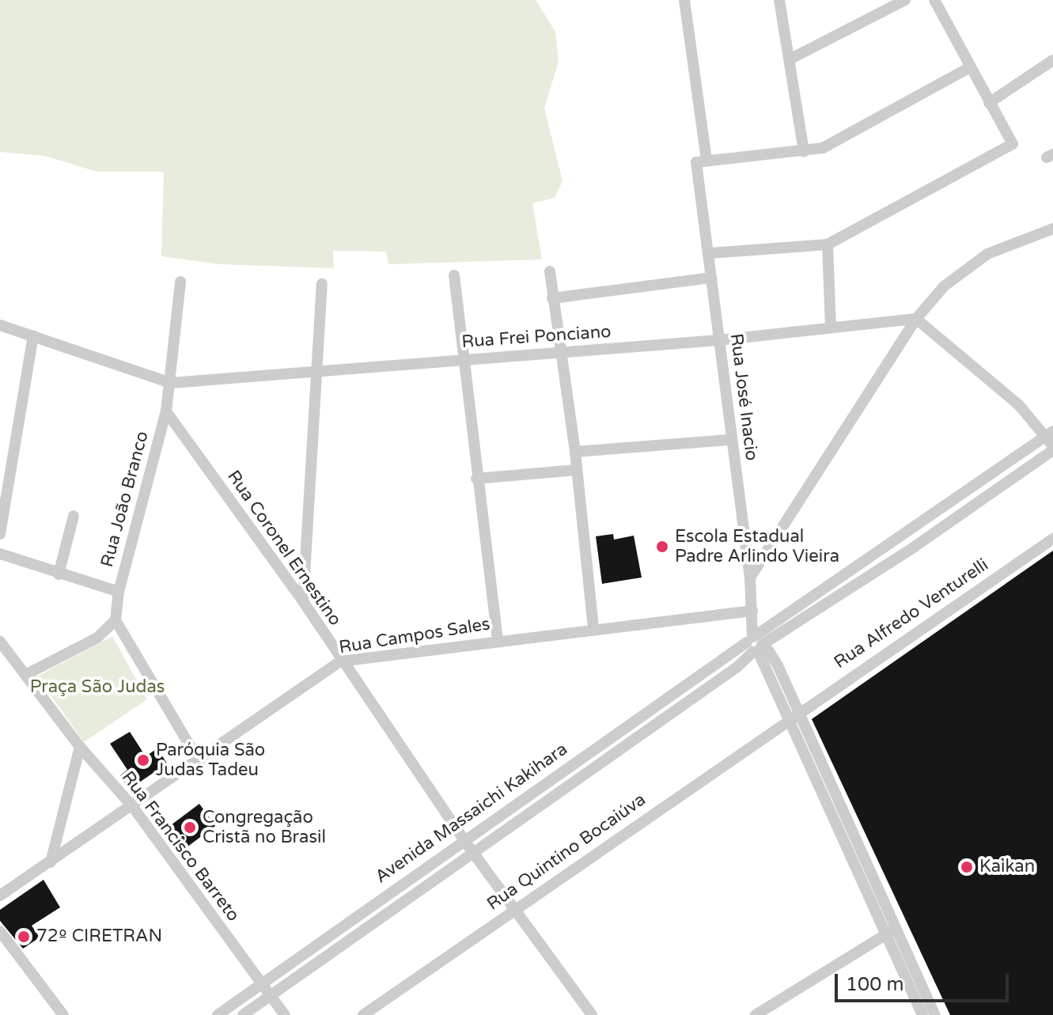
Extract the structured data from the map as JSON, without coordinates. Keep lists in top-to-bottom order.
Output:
{
  "streets": {
    "street": [
      "Rua Frei Ponciano",
      "Rua José Inacio",
      "Rua João Branco",
      "Rua Coronel Ernestino",
      "Rua Alfredo Venturelli",
      "Rua Campos Sales",
      "Avenida Massaichi Kakihara",
      "Rua Francisco Barreto",
      "Rua Quintino Bocaiúva"
    ]
  },
  "crossings": [
    ["Rua Frei Ponciano", "Rua José Inacio"],
    ["Rua Frei Ponciano", "Rua João Branco"],
    ["Rua José Inacio", "Rua Alfredo Venturelli"],
    ["Rua José Inacio", "Rua Campos Sales"],
    ["Rua José Inacio", "Avenida Massaichi Kakihara"],
    ["Rua José Inacio", "Rua Quintino Bocaiúva"],
    ["Rua João Branco", "Rua Coronel Ernestino"],
    ["Rua Coronel Ernestino", "Rua Campos Sales"],
    ["Rua Coronel Ernestino", "Avenida Massaichi Kakihara"],
    ["Rua Coronel Ernestino", "Rua Quintino Bocaiúva"],
    ["Rua Alfredo Venturelli", "Rua Quintino Bocaiúva"],
    ["Rua Campos Sales", "Rua Francisco Barreto"],
    ["Avenida Massaichi Kakihara", "Rua Francisco Barreto"]
  ],
  "parks": ["Praça São Judas"],
  "places": [
    "Escola Estadual Padre Arlindo Vieira",
    "Paróquia São Judas Tadeu",
    "Congregação Cristã no Brasil",
    "Kaikan",
    "72º CIRETRAN"
  ],
  "scale_bar": "100 m"
}
